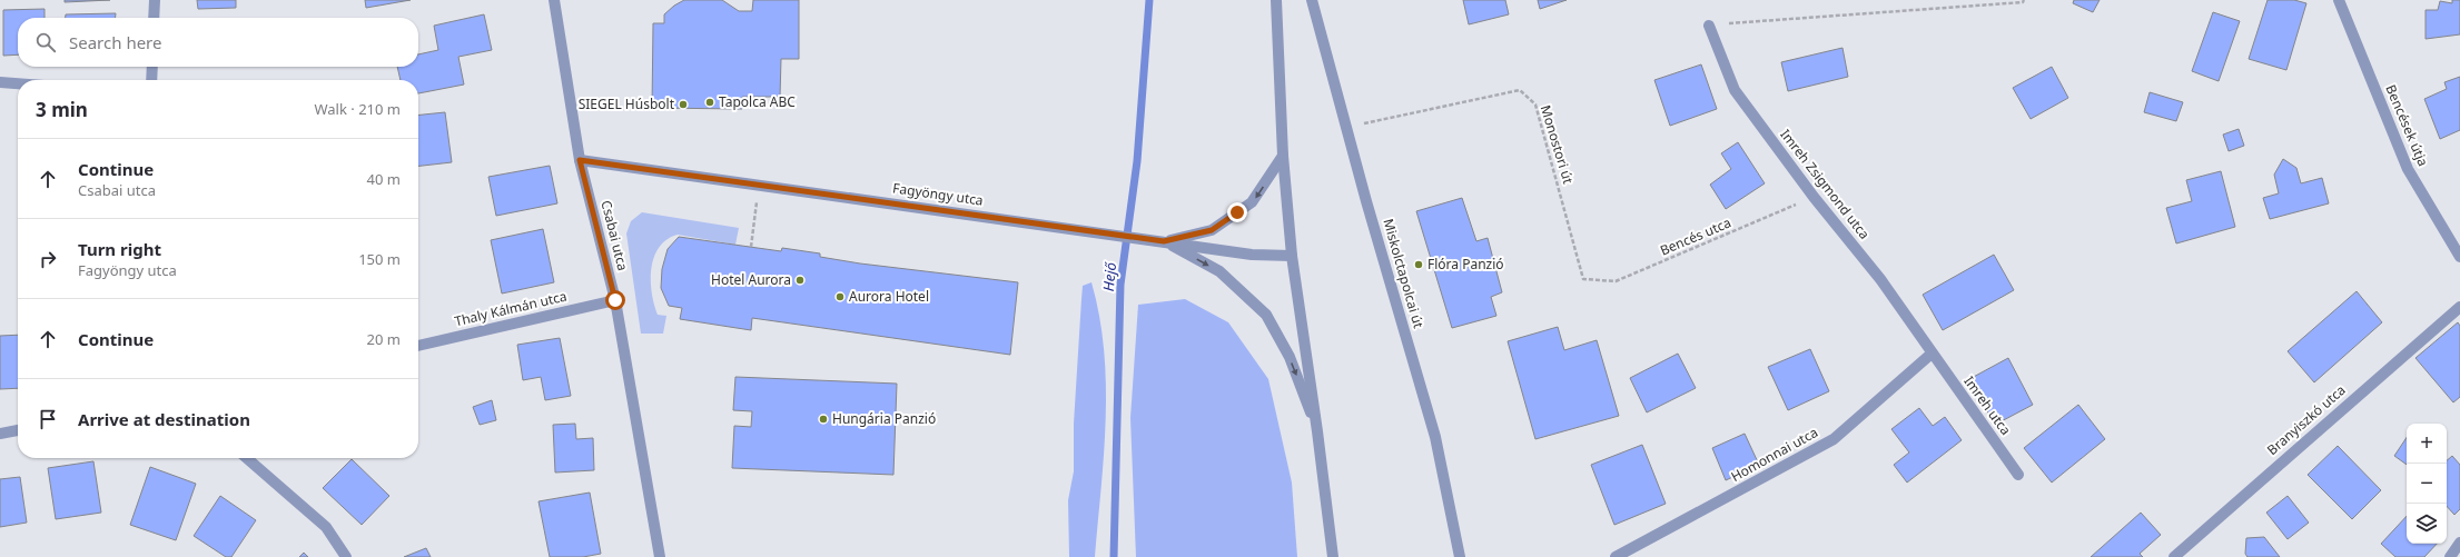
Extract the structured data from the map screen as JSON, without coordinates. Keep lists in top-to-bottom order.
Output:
{
  "streets": {
    "street": [
      "Bencések útja",
      "Imreh Zsigmond utca",
      "Fagyöngy utca",
      "Csabai utca",
      "Miskolctapolcai út",
      "Thaly Kálmán utca",
      "Imreh utca",
      "Branyiszkó utca",
      "Homonnai utca"
    ],
    "path": ["Monostori út", "Bencés utca"]
  },
  "crossings": [
    ["Monostori út", "Bencés utca"],
    ["Monostori út", "Miskolctapolcai út"],
    ["Imreh Zsigmond utca", "Bencés utca"],
    ["Imreh Zsigmond utca", "Imreh utca"],
    ["Imreh Zsigmond utca", "Homonnai utca"],
    ["Fagyöngy utca", "Csabai utca"],
    ["Csabai utca", "Thaly Kálmán utca"],
    ["Imreh utca", "Homonnai utca"]
  ],
  "water": ["Hejő"],
  "places": [
    "Tapolca ABC",
    "SIEGEL Húsbolt",
    "Flóra Panzió",
    "Hotel Aurora",
    "Aurora Hotel",
    "Hungária Panzió"
  ],
  "page": {
    "search": "Search here",
    "heading": ["3 min", "Walk · 210 m"],
    "list": [
      ["Continue", "Csabai utca", "40 m"],
      ["Turn right", "Fagyöngy utca", "150 m"],
      ["Continue", "20 m"],
      "Arrive at destination"
    ],
    "map_buttons": ["+", "−"]
  }
}
